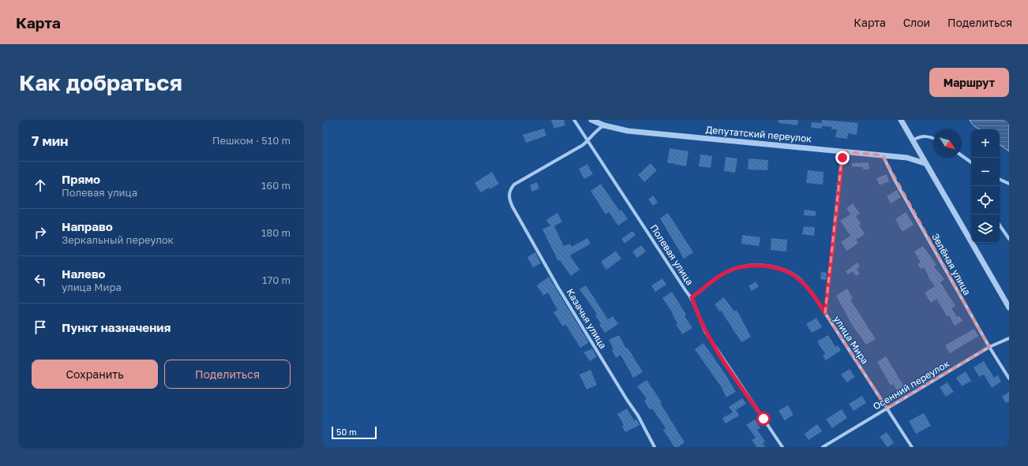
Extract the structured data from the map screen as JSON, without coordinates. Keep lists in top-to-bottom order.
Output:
{
  "streets": {
    "street": [
      "Депутатский переулок",
      "Полевая улица",
      "Зелёная улица",
      "Казачья улица",
      "улица Мира",
      "Осенний переулок"
    ]
  },
  "crossings": [
    ["Депутатский переулок", "Зелёная улица"],
    ["Депутатский переулок", "улица Мира"],
    ["Полевая улица", "Казачья улица"],
    ["Зелёная улица", "Осенний переулок"],
    ["улица Мира", "Осенний переулок"]
  ],
  "scale_bar": "50 m",
  "north": "bottom right",
  "page": {
    "header": "Карта",
    "nav": ["Карта", "Слои", "Поделиться"],
    "buttons": [
      "Маршрут",
      ["Сохранить", "Поделиться"]
    ],
    "title": "Как добраться",
    "heading": ["7 мин", "Пешком · 510 m"],
    "map_buttons": ["+", "−"],
    "list": [
      ["Прямо", "Полевая улица", "160 m"],
      ["Направо", "Зеркальный переулок", "180 m"],
      ["Налево", "улица Мира", "170 m"],
      "Пункт назначения"
    ],
    "scale": "50 m"
  }
}
